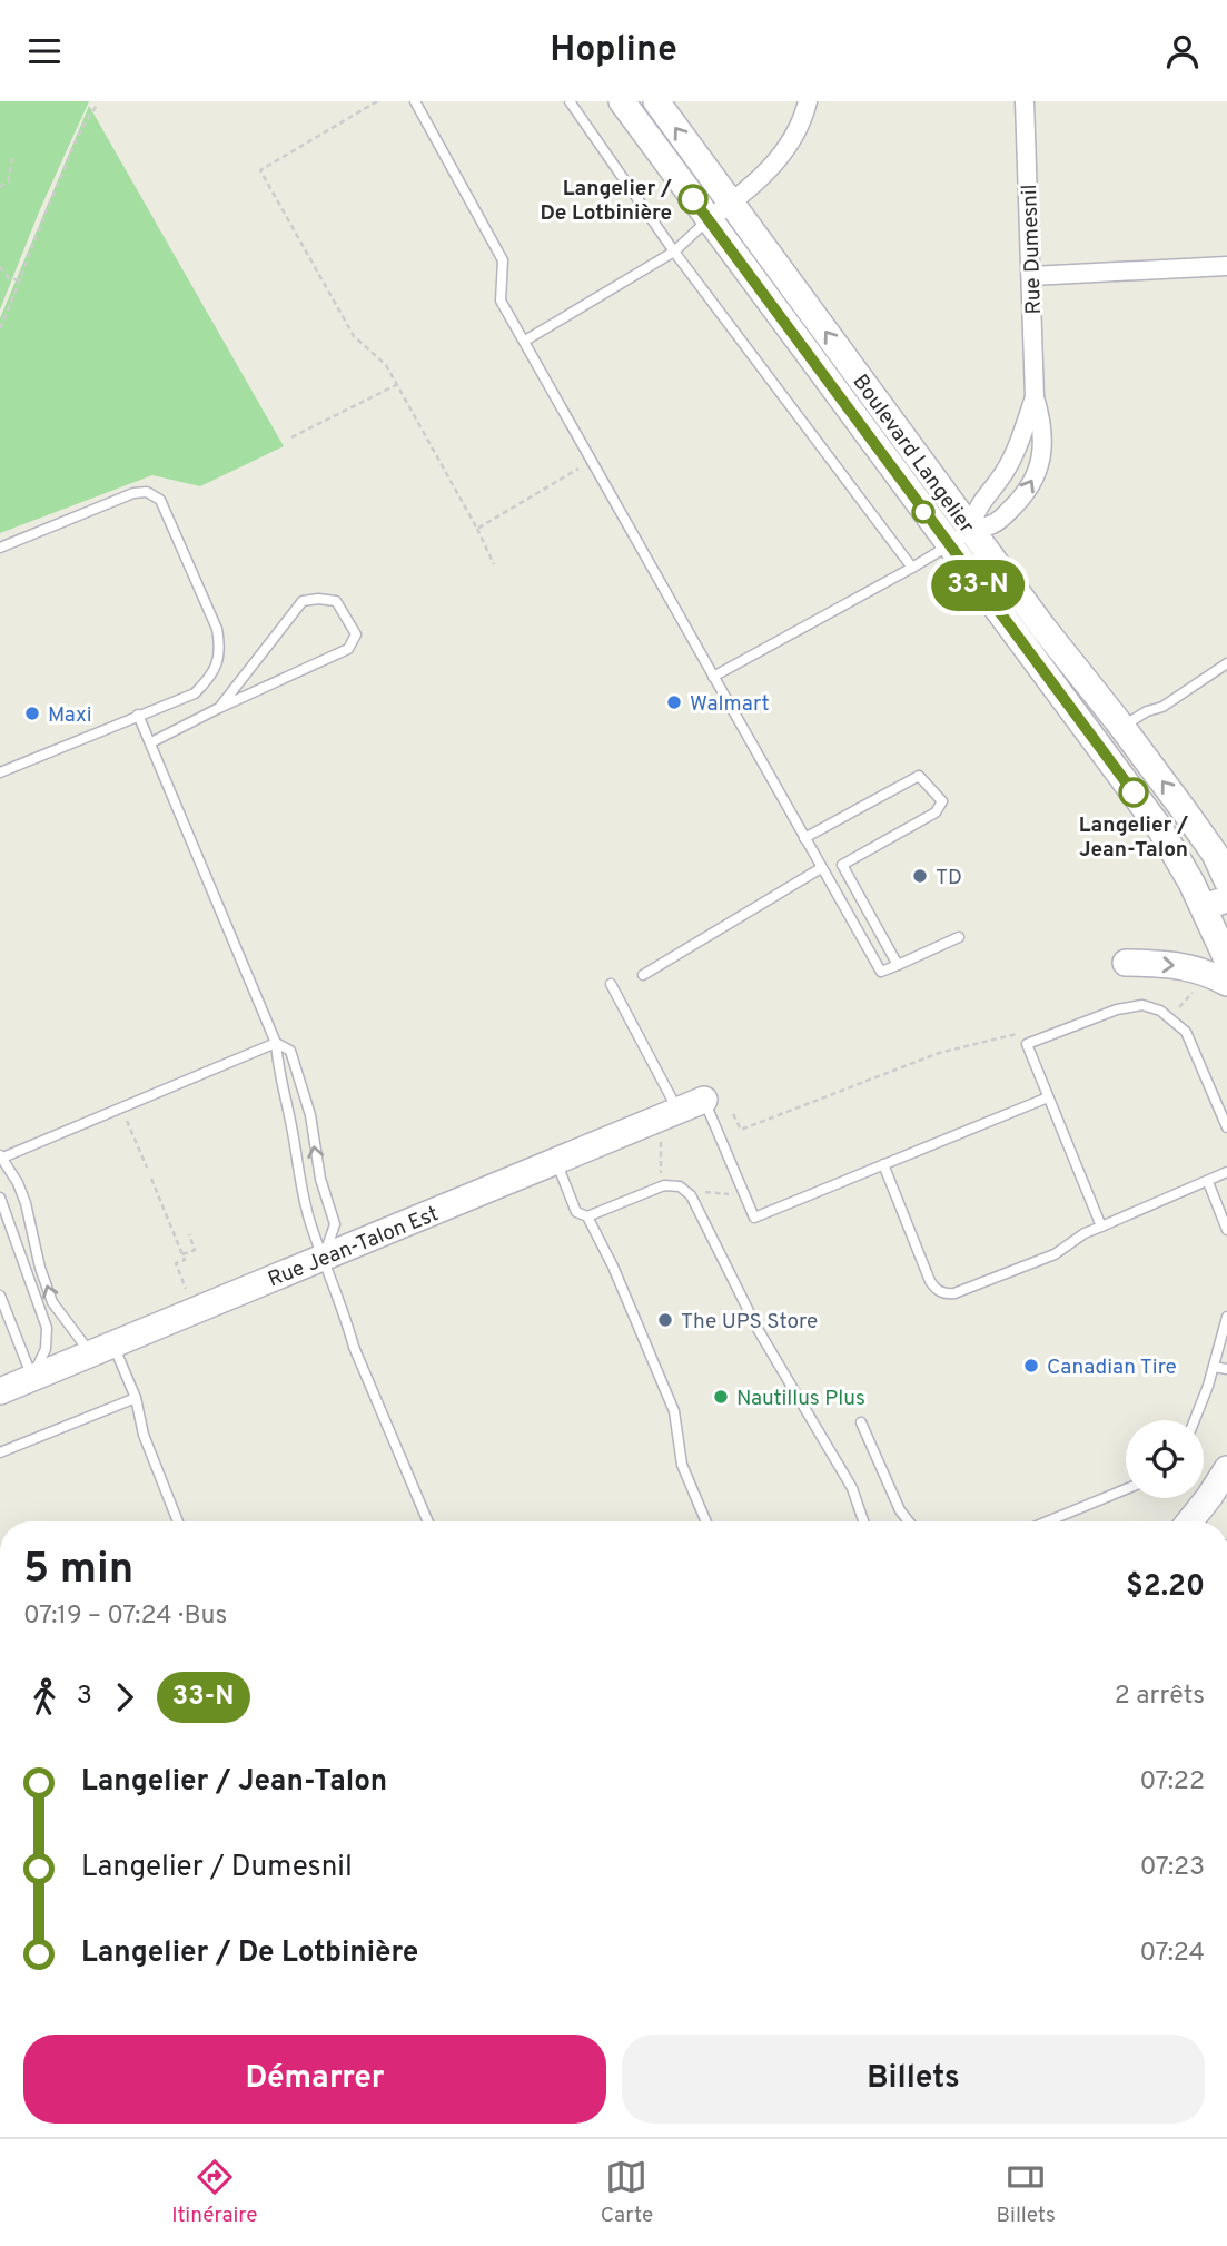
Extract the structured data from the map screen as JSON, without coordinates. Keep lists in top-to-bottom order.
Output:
{
  "streets": {
    "main road": ["Boulevard Langelier", "Rue Jean-Talon Est"],
    "street": ["Rue Dumesnil"]
  },
  "crossings": [
    ["Rue Dumesnil", "Boulevard Langelier"]
  ],
  "places": [
    "Langelier / De Lotbinière",
    "Walmart",
    "Maxi",
    "Langelier / Jean-Talon",
    "TD",
    "The UPS Store",
    "Canadian Tire",
    "Nautillus Plus"
  ],
  "lines": ["bus line 33-N"],
  "page": {
    "header": "Hopline",
    "on_map": "33-N",
    "heading": ["5 min", "07:19 – 07:24 · Bus", "$2.20"],
    "legs": ["3", "33-N", "2 arrêts"],
    "list": [
      {
        "name": "Langelier / Jean-Talon",
        "value": "07:22"
      },
      {
        "name": "Langelier / Dumesnil",
        "value": "07:23"
      },
      {
        "name": "Langelier / De Lotbinière",
        "value": "07:24"
      }
    ],
    "buttons": ["Démarrer", "Billets"],
    "tabs": ["Itinéraire", "Carte", "Billets"]
  }
}
